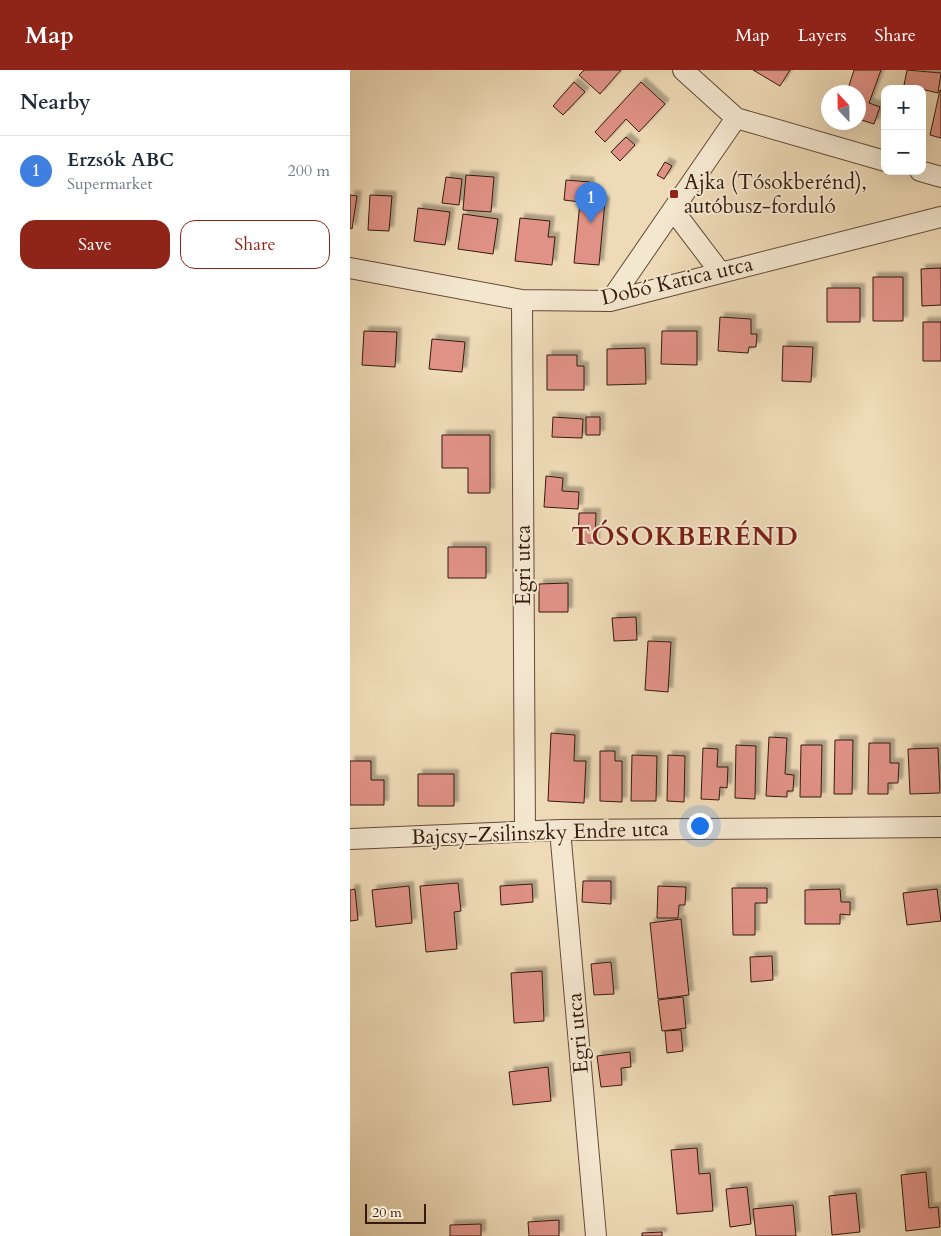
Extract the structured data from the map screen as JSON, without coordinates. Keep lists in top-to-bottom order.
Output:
{
  "streets": {
    "street": ["Dobó Katica utca", "Egri utca", "Bajcsy-Zsilinszky Endre utca"]
  },
  "crossings": [
    ["Dobó Katica utca", "Egri utca"],
    ["Egri utca", "Bajcsy-Zsilinszky Endre utca"]
  ],
  "districts": ["TÓSOKBERÉND"],
  "places": {
    "transit": ["Ajka (Tósokberénd), autóbusz-forduló"]
  },
  "scale_bar": "20 m",
  "north": "top",
  "page": {
    "header": "Map",
    "nav": ["Map", "Layers", "Share"],
    "heading": "Nearby",
    "map_buttons": ["+", "−"],
    "list": [
      {
        "mark": "1",
        "name": "Erzsók ABC",
        "note": "Supermarket",
        "value": "200 m"
      }
    ],
    "pins": "1",
    "buttons": ["Save", "Share"],
    "scale": "20 m"
  }
}
